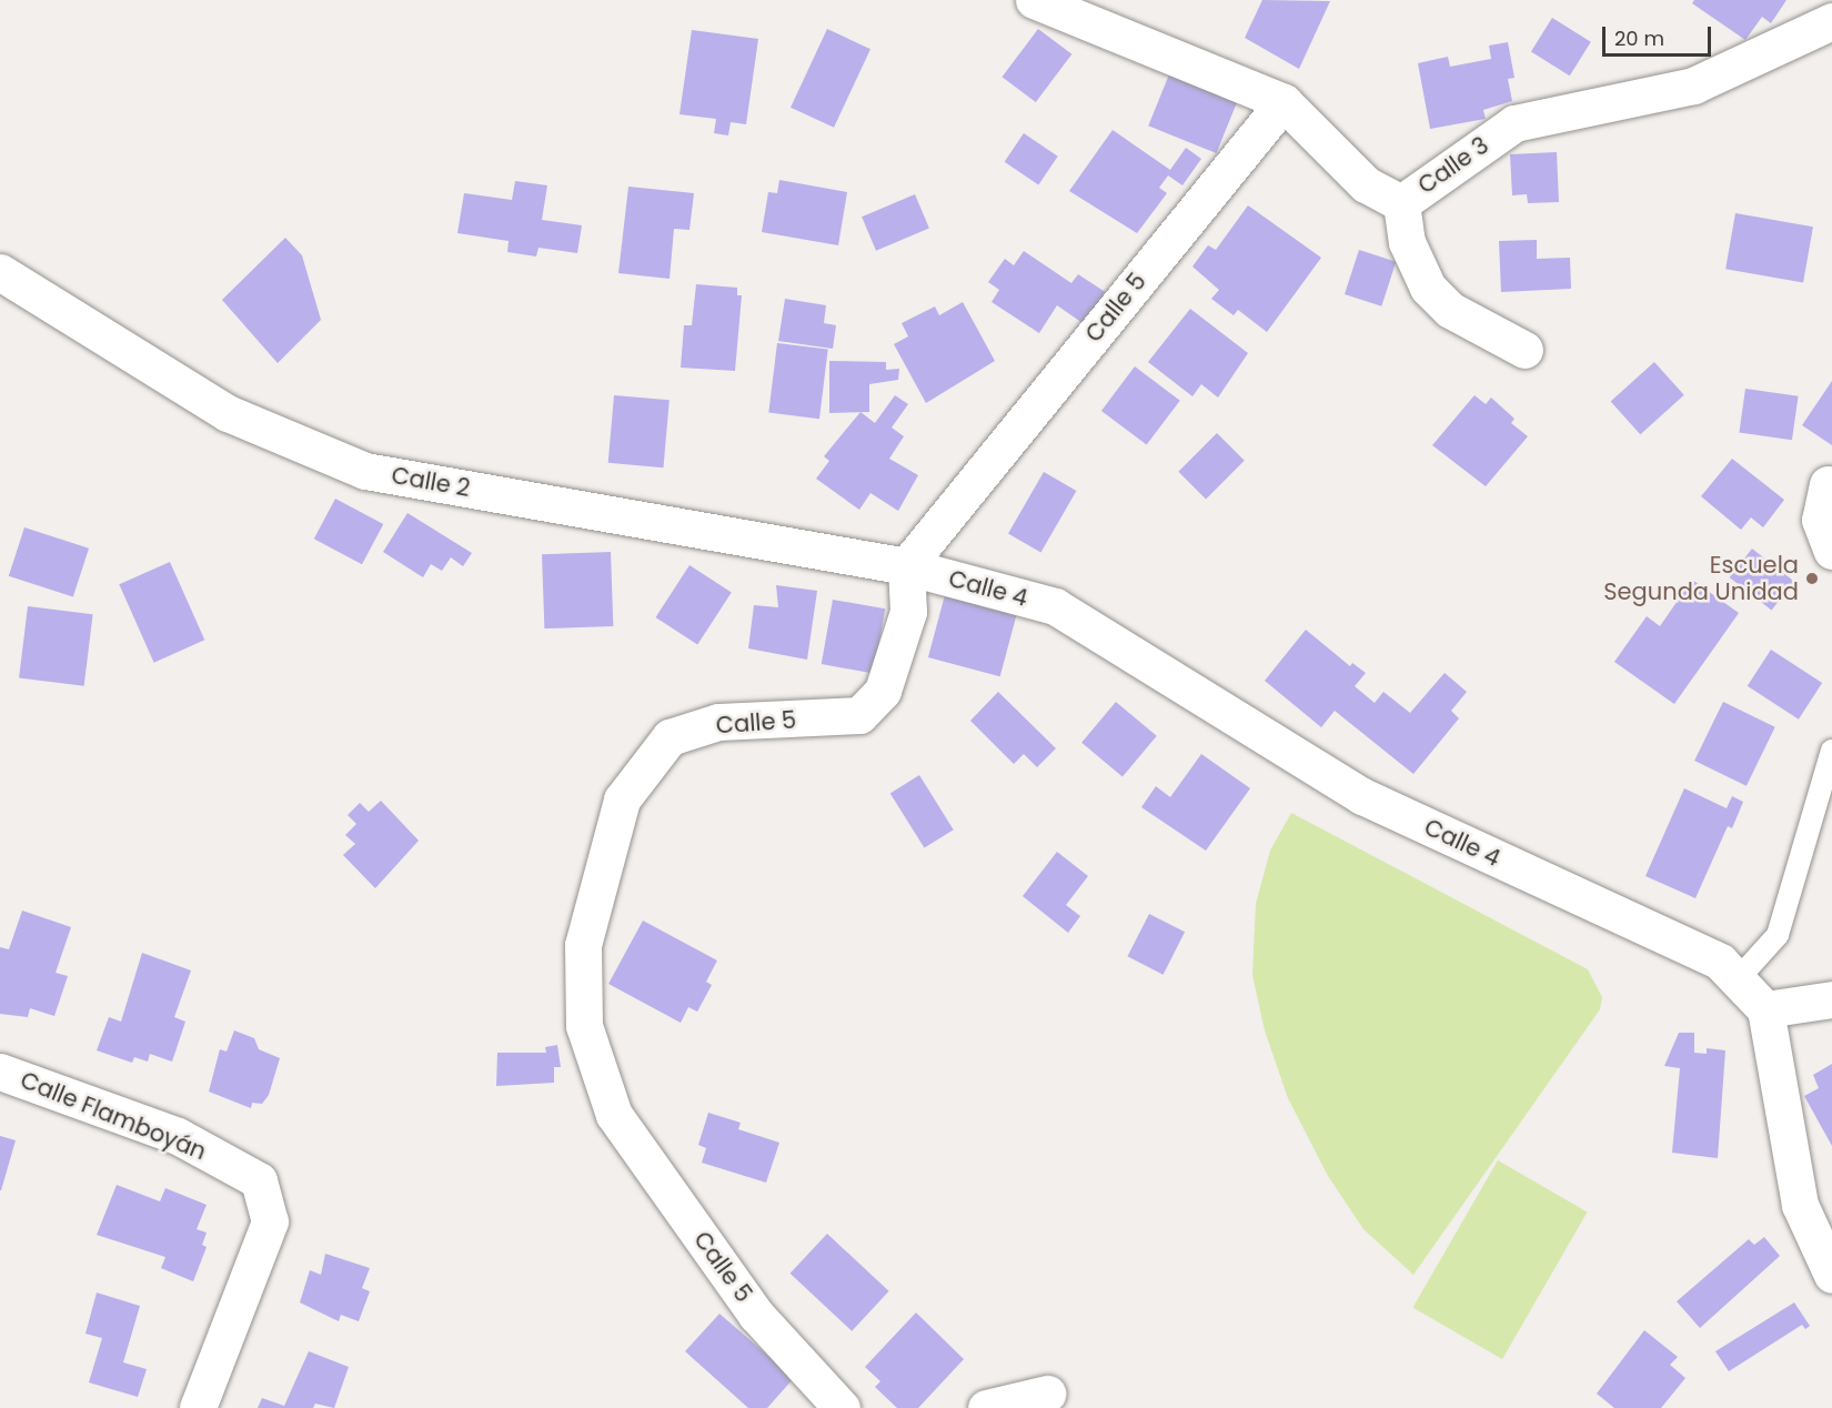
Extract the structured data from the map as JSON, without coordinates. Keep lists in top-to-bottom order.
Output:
{
  "streets": {
    "street": [
      "Calle 3",
      "Calle 5",
      "Calle 2",
      "Calle 4",
      "Calle Flamboyán"
    ]
  },
  "crossings": [
    ["Calle 3", "Calle 5"],
    ["Calle 5", "Calle 2"],
    ["Calle 5", "Calle 4"],
    ["Calle 2", "Calle 4"]
  ],
  "places": ["Escuela Segunda Unidad"],
  "scale_bar": "20 m"
}
